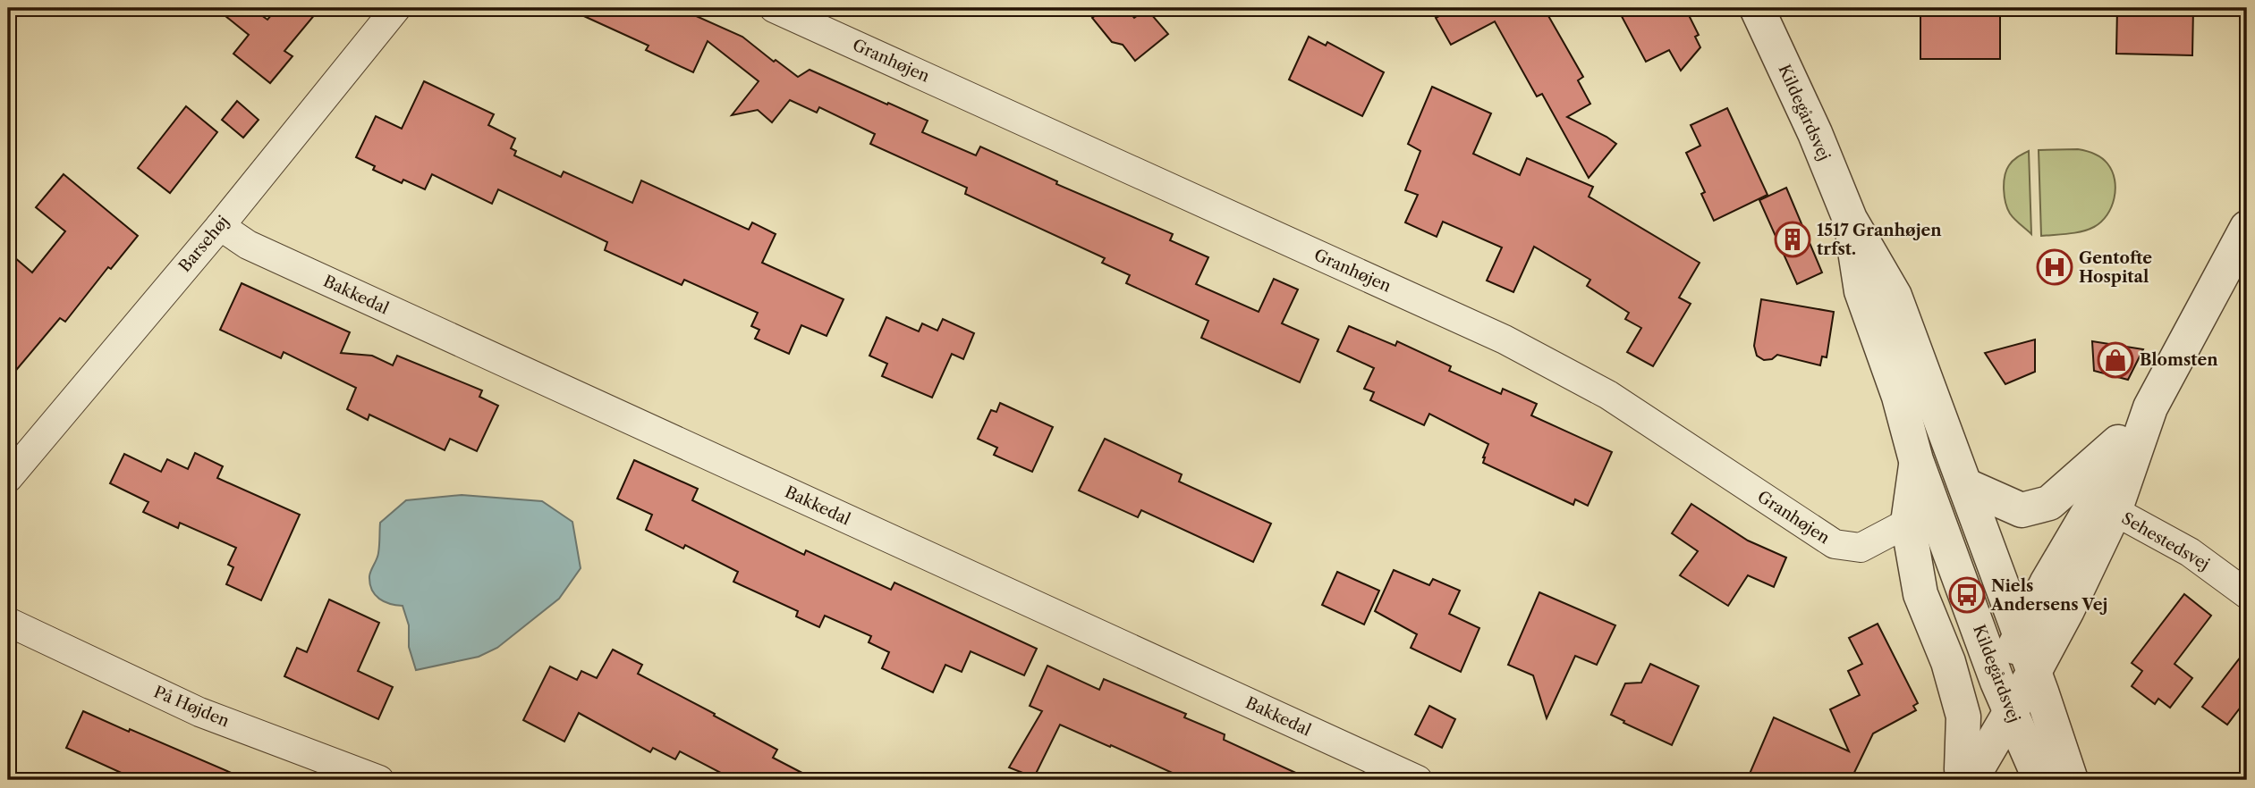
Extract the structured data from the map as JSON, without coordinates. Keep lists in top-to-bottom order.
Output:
{
  "streets": {
    "street": [
      "Granhøjen",
      "Kildegårdsvej",
      "Barsehøj",
      "Bakkedal",
      "Sehestedsvej",
      "På Højden"
    ]
  },
  "crossings": [
    ["Granhøjen", "Kildegårdsvej"],
    ["Barsehøj", "Bakkedal"]
  ],
  "places": {
    "building": ["1517 Granhøjen trfst."],
    "hospital": ["Gentofte Hospital"],
    "shop": ["Blomsten"],
    "bus stop": ["Niels Andersens Vej"]
  }
}
